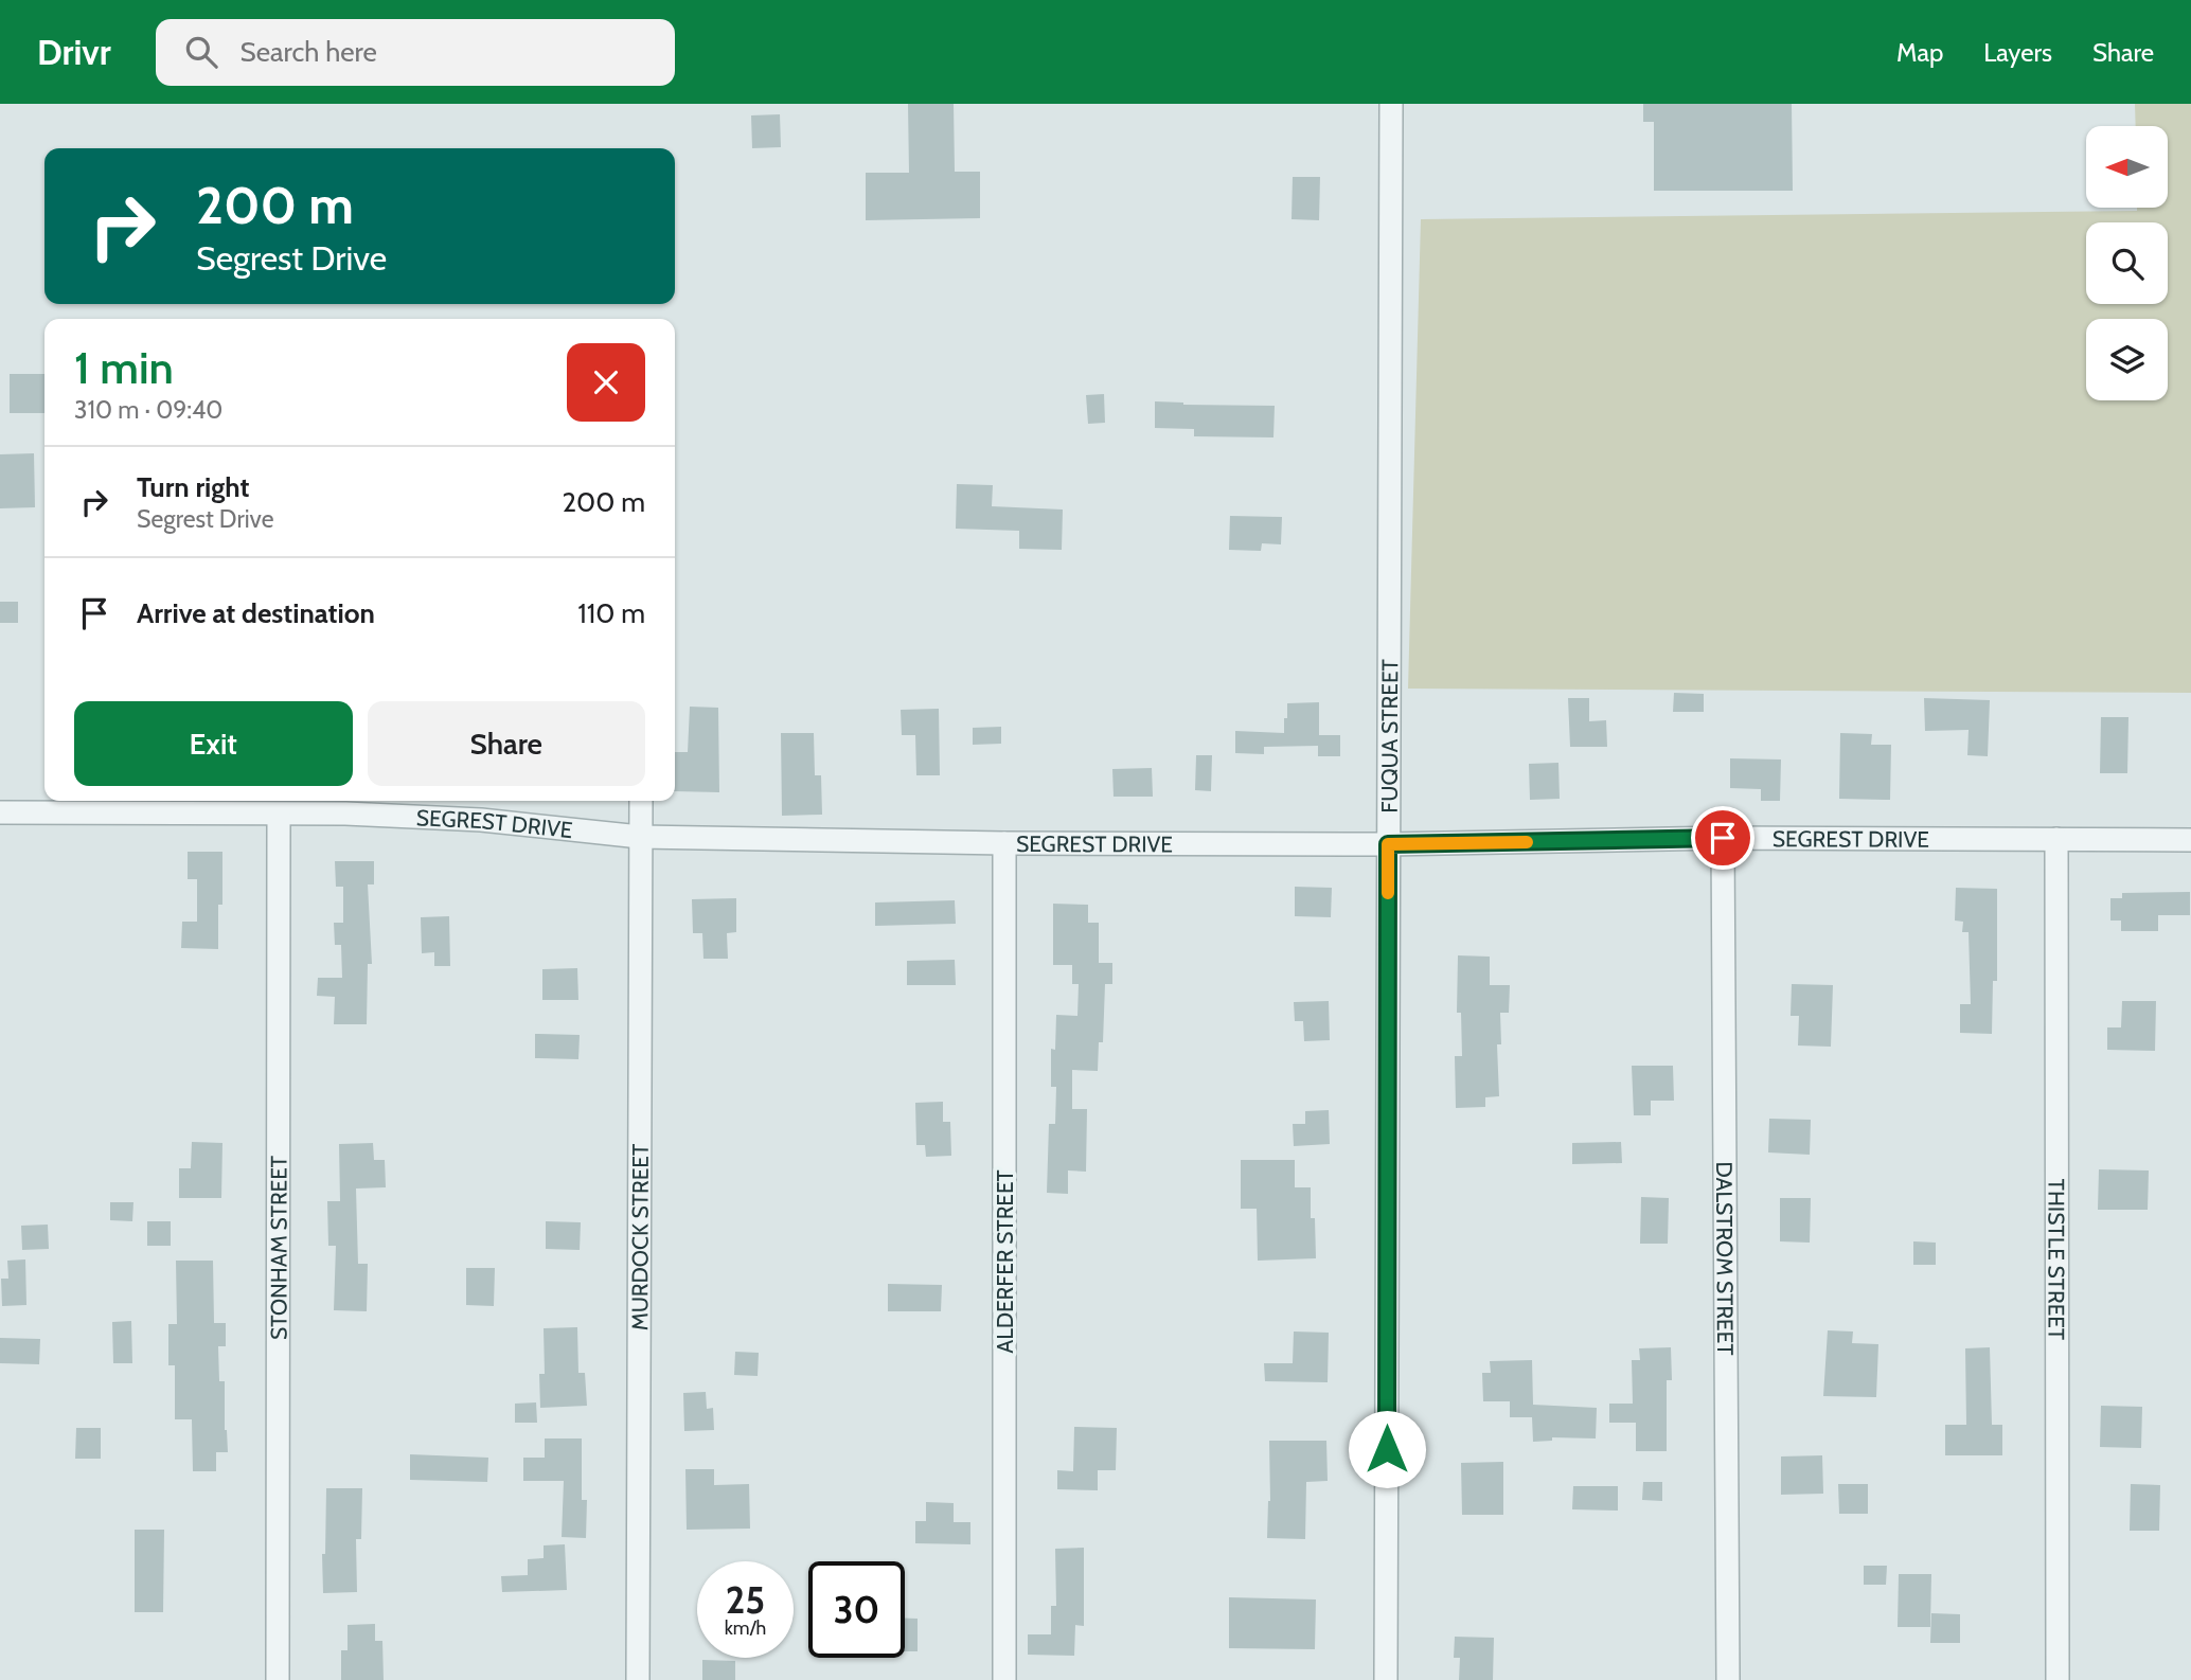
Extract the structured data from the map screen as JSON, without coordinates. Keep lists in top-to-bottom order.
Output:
{
  "streets": {
    "street": [
      "FUQUA STREET",
      "SEGREST DRIVE",
      "MURDOCK STREET",
      "STONHAM STREET",
      "DALSTROM STREET",
      "THISTLE STREET",
      "ALDERFER STREET"
    ]
  },
  "crossings": [
    ["FUQUA STREET", "SEGREST DRIVE"],
    ["SEGREST DRIVE", "MURDOCK STREET"],
    ["SEGREST DRIVE", "STONHAM STREET"],
    ["SEGREST DRIVE", "DALSTROM STREET"],
    ["SEGREST DRIVE", "THISTLE STREET"],
    ["SEGREST DRIVE", "ALDERFER STREET"]
  ],
  "north": "left",
  "page": {
    "header": "Drivr",
    "search": "Search here",
    "nav": ["Map", "Layers", "Share"],
    "turn": ["200 m", "Segrest Drive"],
    "heading": ["1 min", "310 m · 09:40"],
    "list": [
      {
        "name": "Turn right",
        "note": "Segrest Drive",
        "value": "200 m"
      },
      {
        "name": "Arrive at destination",
        "value": "110 m"
      }
    ],
    "buttons": ["Exit", "Share"],
    "speed": "25 km/h",
    "limit": "30"
  }
}
